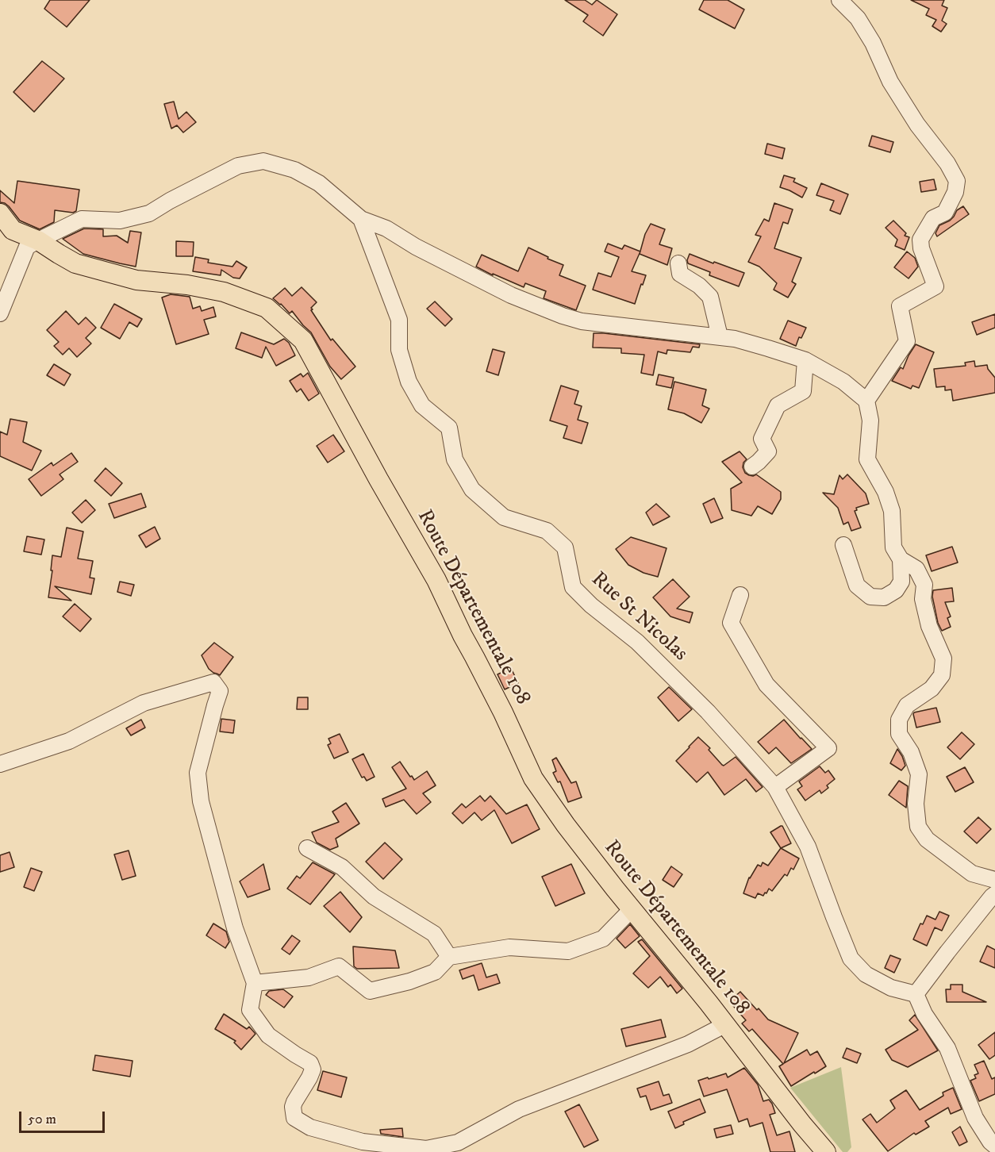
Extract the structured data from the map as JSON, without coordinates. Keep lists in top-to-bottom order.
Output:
{
  "streets": {
    "main road": ["Route Départementale 108"],
    "street": ["Rue St Nicolas"]
  },
  "crossings": [
    ["Route Départementale 108", "Rue St Nicolas"]
  ],
  "scale_bar": "50 m"
}
